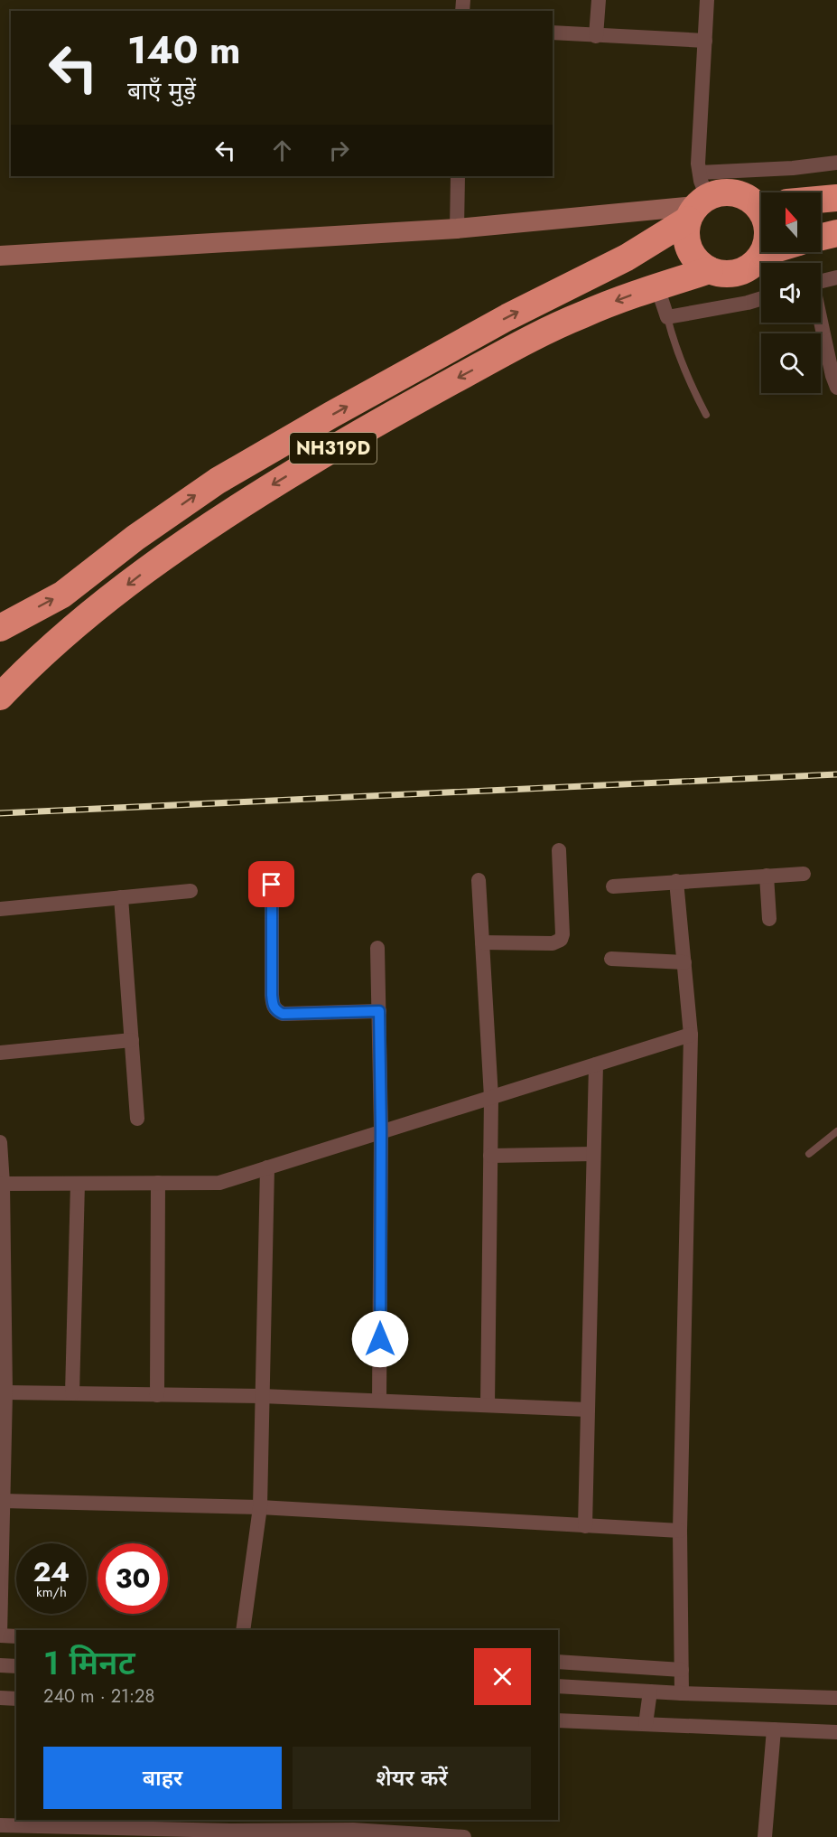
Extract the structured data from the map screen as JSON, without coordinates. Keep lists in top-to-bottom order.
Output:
{
  "streets": {
    "highway": ["NH319D"]
  },
  "north": "top",
  "page": {
    "turn": ["140 m", "बाएँ मुड़ें"],
    "speed": "24 km/h",
    "limit": "30",
    "heading": ["1 मिनट", "240 m · 21:28"],
    "buttons": ["बाहर", "शेयर करें"]
  }
}
